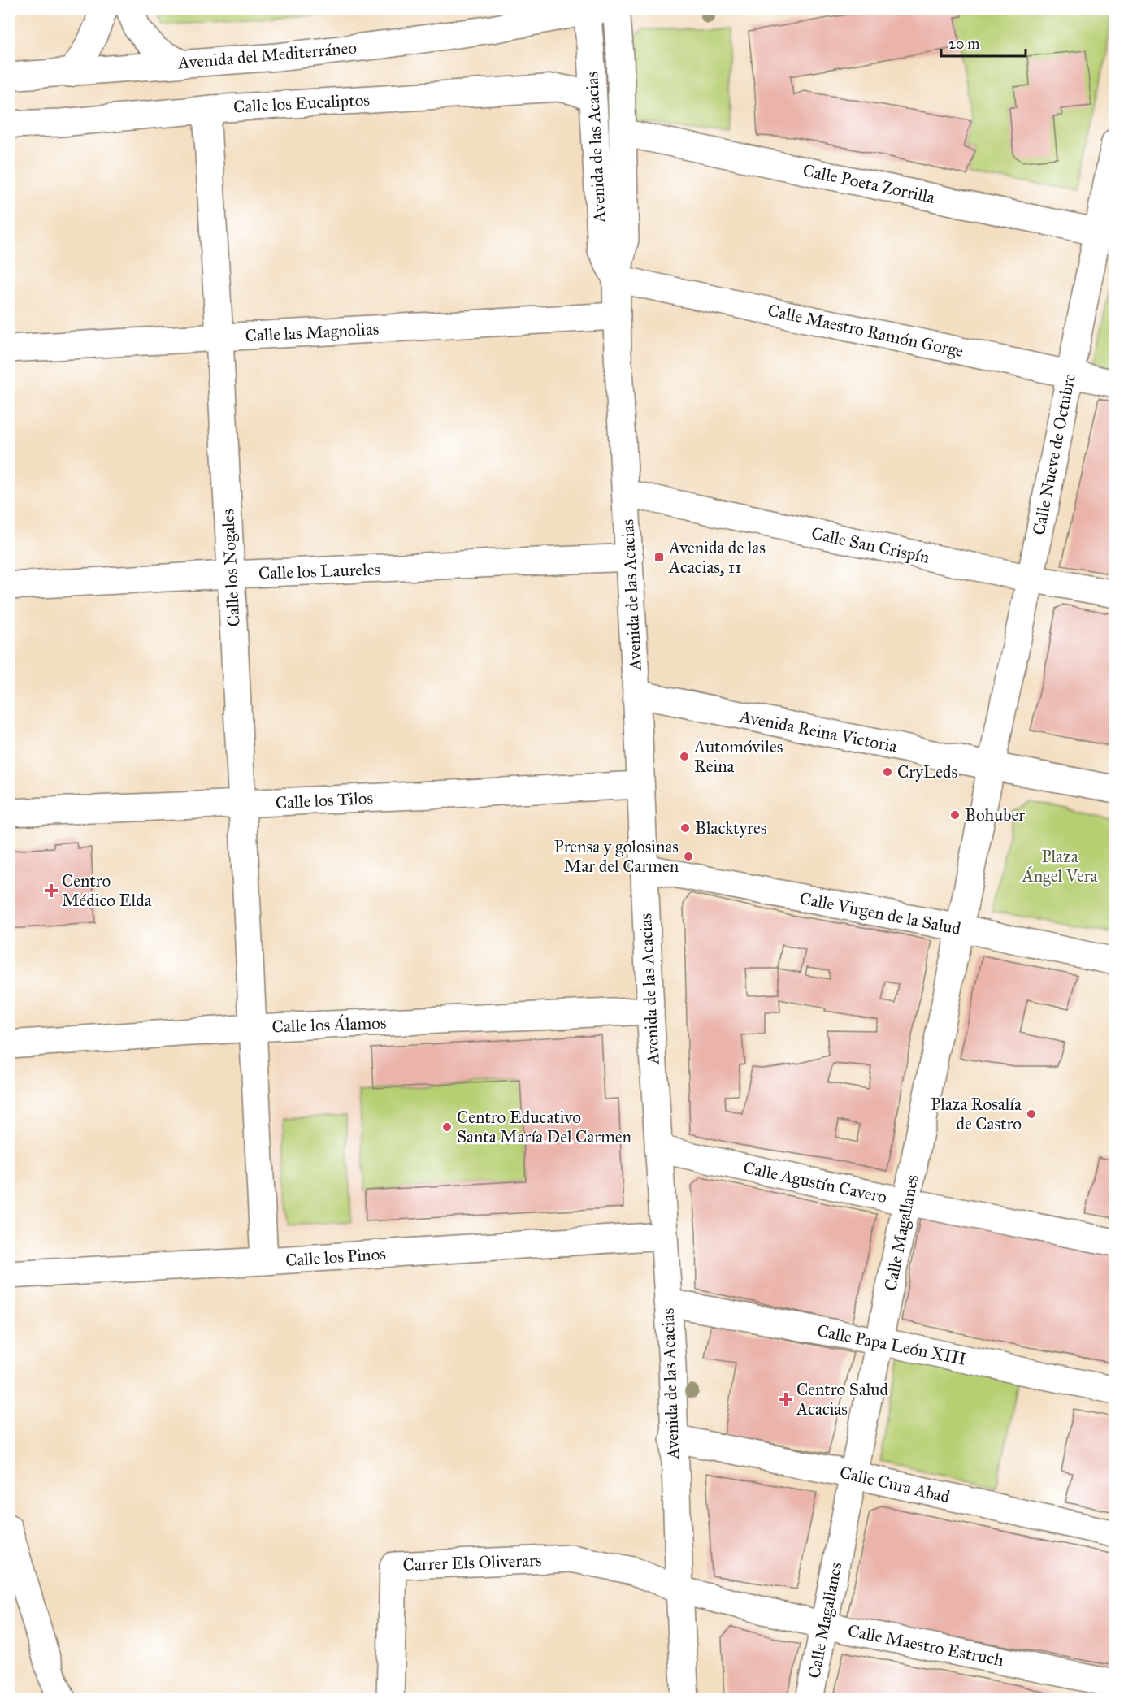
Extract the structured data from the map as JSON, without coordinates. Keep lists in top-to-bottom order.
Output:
{
  "streets": {
    "street": [
      "Avenida del Mediterráneo",
      "Calle los Eucaliptos",
      "Avenida de las Acacias",
      "Calle Poeta Zorrilla",
      "Calle Maestro Ramón Gorge",
      "Calle las Magnolias",
      "Calle Nueve de Octubre",
      "Calle San Crispín",
      "Calle los Nogales",
      "Calle los Laureles",
      "Avenida Reina Victoria",
      "Calle los Tilos",
      "Calle Virgen de la Salud",
      "Calle los Álamos",
      "Calle Agustín Cavero",
      "Calle Magallanes",
      "Calle los Pinos",
      "Calle Papa León XIII",
      "Calle Cura Abad",
      "Carrer Els Oliverars",
      "Calle Maestro Estruch"
    ]
  },
  "crossings": [
    ["Avenida del Mediterráneo", "Avenida de las Acacias"],
    ["Calle los Eucaliptos", "Avenida de las Acacias"],
    ["Calle los Eucaliptos", "Calle los Nogales"],
    ["Avenida de las Acacias", "Calle Poeta Zorrilla"],
    ["Avenida de las Acacias", "Calle Maestro Ramón Gorge"],
    ["Avenida de las Acacias", "Calle las Magnolias"],
    ["Avenida de las Acacias", "Calle San Crispín"],
    ["Avenida de las Acacias", "Calle los Laureles"],
    ["Avenida de las Acacias", "Avenida Reina Victoria"],
    ["Avenida de las Acacias", "Calle los Tilos"],
    ["Avenida de las Acacias", "Calle Virgen de la Salud"],
    ["Avenida de las Acacias", "Calle los Álamos"],
    ["Avenida de las Acacias", "Calle Agustín Cavero"],
    ["Avenida de las Acacias", "Calle los Pinos"],
    ["Avenida de las Acacias", "Calle Papa León XIII"],
    ["Avenida de las Acacias", "Calle Cura Abad"],
    ["Avenida de las Acacias", "Carrer Els Oliverars"],
    ["Avenida de las Acacias", "Calle Maestro Estruch"],
    ["Calle Poeta Zorrilla", "Calle Nueve de Octubre"],
    ["Calle Maestro Ramón Gorge", "Calle Nueve de Octubre"],
    ["Calle las Magnolias", "Calle los Nogales"],
    ["Calle Nueve de Octubre", "Calle San Crispín"],
    ["Calle Nueve de Octubre", "Avenida Reina Victoria"],
    ["Calle Nueve de Octubre", "Calle Magallanes"],
    ["Calle los Nogales", "Calle los Laureles"],
    ["Calle los Nogales", "Calle los Tilos"],
    ["Calle los Nogales", "Calle los Álamos"],
    ["Calle los Nogales", "Calle los Pinos"],
    ["Avenida Reina Victoria", "Calle Magallanes"],
    ["Calle Virgen de la Salud", "Calle Magallanes"],
    ["Calle Agustín Cavero", "Calle Magallanes"],
    ["Calle Magallanes", "Calle Papa León XIII"],
    ["Calle Magallanes", "Calle Cura Abad"],
    ["Calle Magallanes", "Calle Maestro Estruch"],
    ["Carrer Els Oliverars", "Calle Maestro Estruch"]
  ],
  "parks": ["Plaza Ángel Vera"],
  "places": {
    "transit": ["Avenida de las Acacias, 11"],
    "other": [
      "Automóviles Reina",
      "CryLeds",
      "Bohuber",
      "Blacktyres",
      "Prensa y golosinas Mar del Carmen",
      "Plaza Rosalía de Castro",
      "Centro Educativo Santa María Del Carmen"
    ],
    "health": ["Centro Médico Elda", "Centro Salud Acacias"]
  },
  "scale_bar": "20 m"
}
